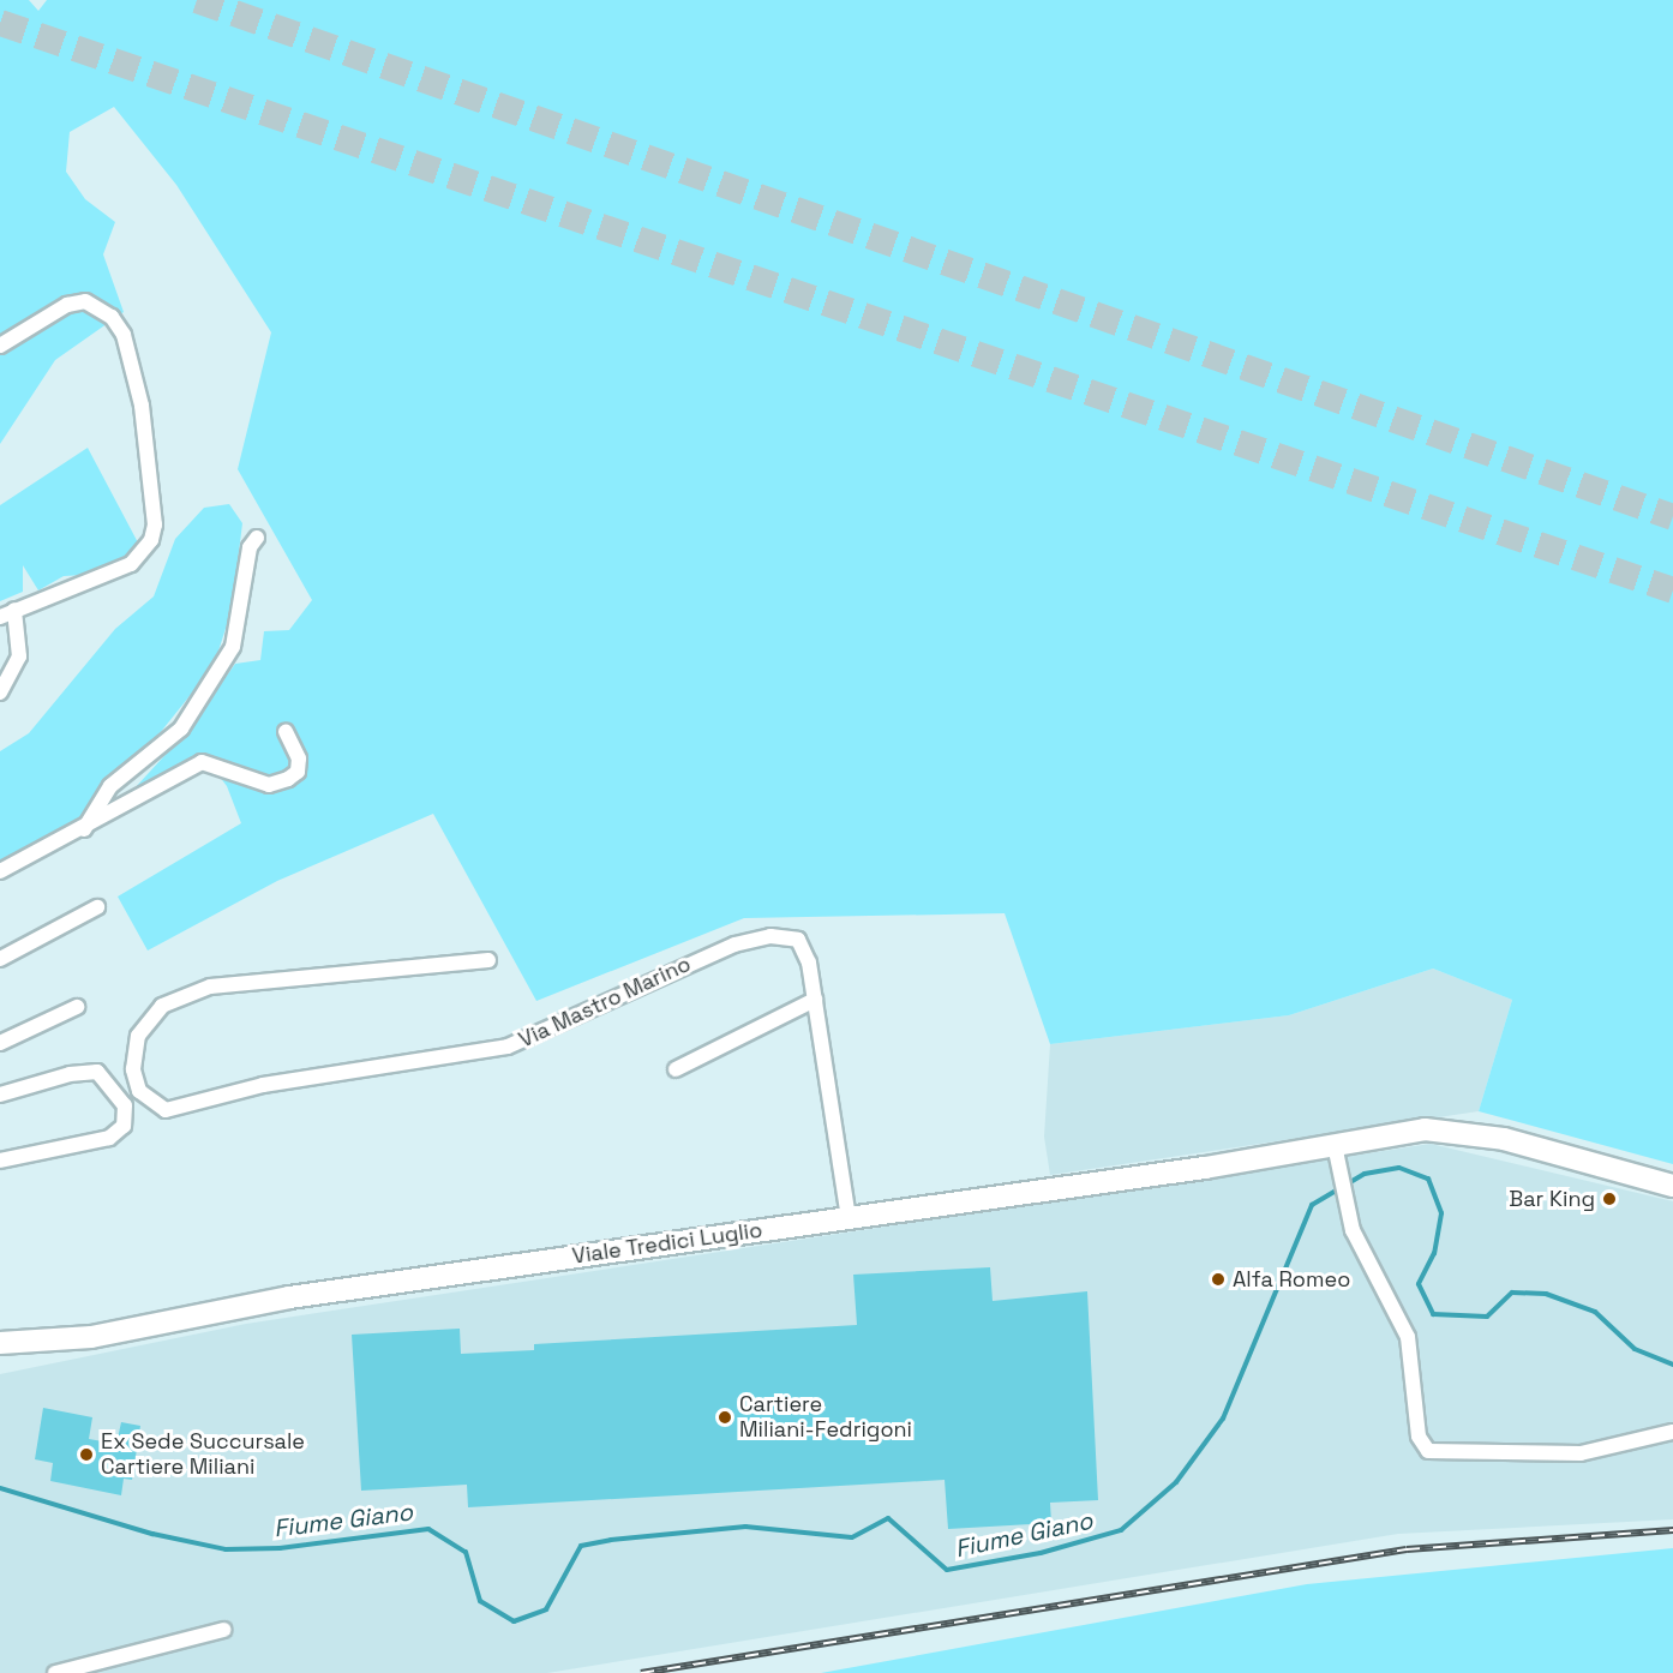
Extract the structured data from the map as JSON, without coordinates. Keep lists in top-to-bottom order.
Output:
{
  "streets": {
    "main road": ["Viale Tredici Luglio"],
    "street": ["Via Mastro Marino"]
  },
  "crossings": [
    ["Via Mastro Marino", "Viale Tredici Luglio"]
  ],
  "water": ["Fiume Giano"],
  "places": [
    "Bar King",
    "Alfa Romeo",
    "Cartiere Miliani-Fedrigoni",
    "Ex Sede Succursale Cartiere Miliani"
  ]
}
